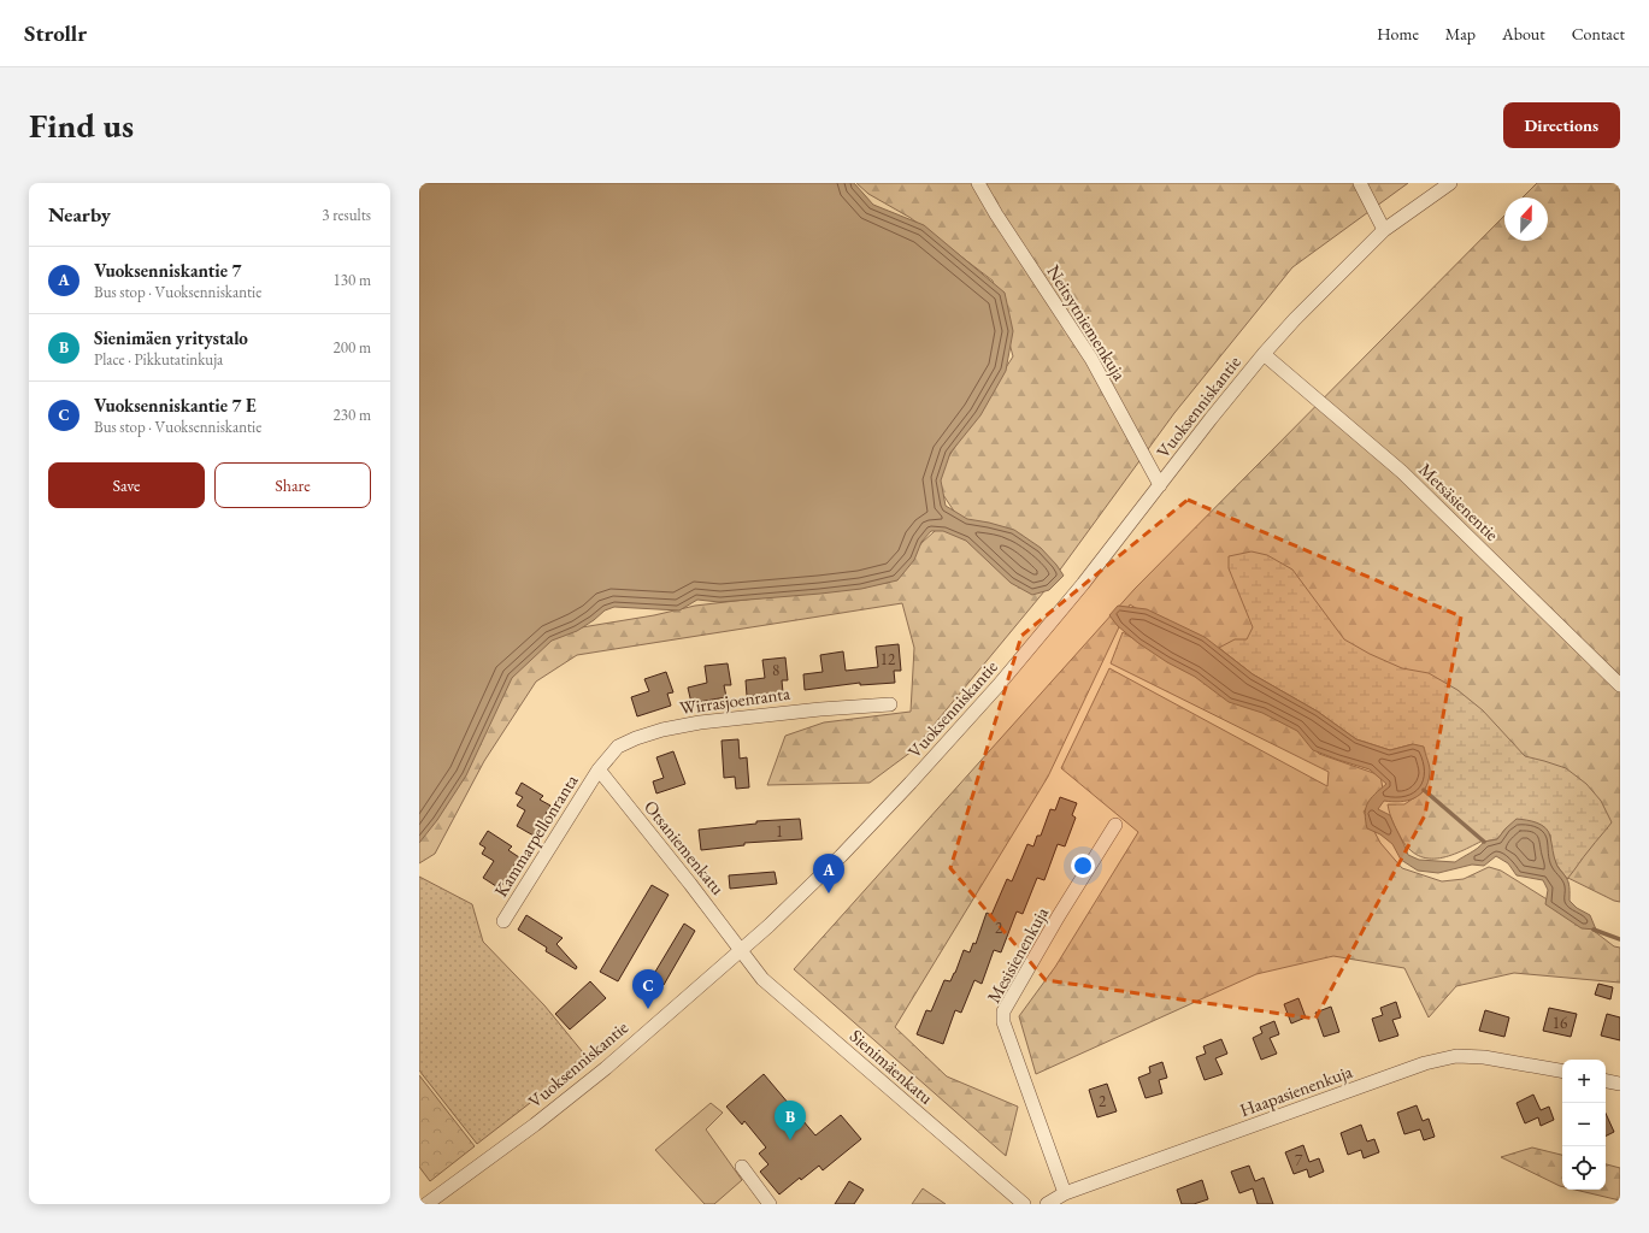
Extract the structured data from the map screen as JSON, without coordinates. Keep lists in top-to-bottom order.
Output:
{
  "streets": {
    "street": [
      "Neitsytniemenkuja",
      "Vuoksenniskantie",
      "Metsäsienentie",
      "Wirrasjoenranta",
      "Kammarpellonranta",
      "Otsaniemenkatu",
      "Mesisienenkuja",
      "Sienimäenkatu",
      "Haapasienenkuja"
    ]
  },
  "crossings": [
    ["Neitsytniemenkuja", "Vuoksenniskantie"],
    ["Vuoksenniskantie", "Metsäsienentie"],
    ["Vuoksenniskantie", "Otsaniemenkatu"],
    ["Vuoksenniskantie", "Sienimäenkatu"],
    ["Wirrasjoenranta", "Kammarpellonranta"],
    ["Wirrasjoenranta", "Otsaniemenkatu"],
    ["Kammarpellonranta", "Otsaniemenkatu"],
    ["Otsaniemenkatu", "Sienimäenkatu"],
    ["Mesisienenkuja", "Haapasienenkuja"]
  ],
  "house_numbers": [
    "12",
    "8",
    "1",
    "2",
    "16",
    "2",
    "7"
  ],
  "north": "top",
  "page": {
    "header": "Strollr",
    "nav": [
      "Home",
      "Map",
      "About",
      "Contact"
    ],
    "buttons": [
      "Directions",
      ["Save", "Share"]
    ],
    "title": "Find us",
    "heading": ["Nearby", "3 results"],
    "list": [
      {
        "mark": "A",
        "name": "Vuoksenniskantie 7",
        "note": "Bus stop · Vuoksenniskantie",
        "value": "130 m"
      },
      {
        "mark": "B",
        "name": "Sienimäen yritystalo",
        "note": "Place · Pikkutatinkuja",
        "value": "200 m"
      },
      {
        "mark": "C",
        "name": "Vuoksenniskantie 7 E",
        "note": "Bus stop · Vuoksenniskantie",
        "value": "230 m"
      }
    ],
    "pins": ["A", "C", "B"],
    "map_buttons": ["+", "−"]
  }
}
